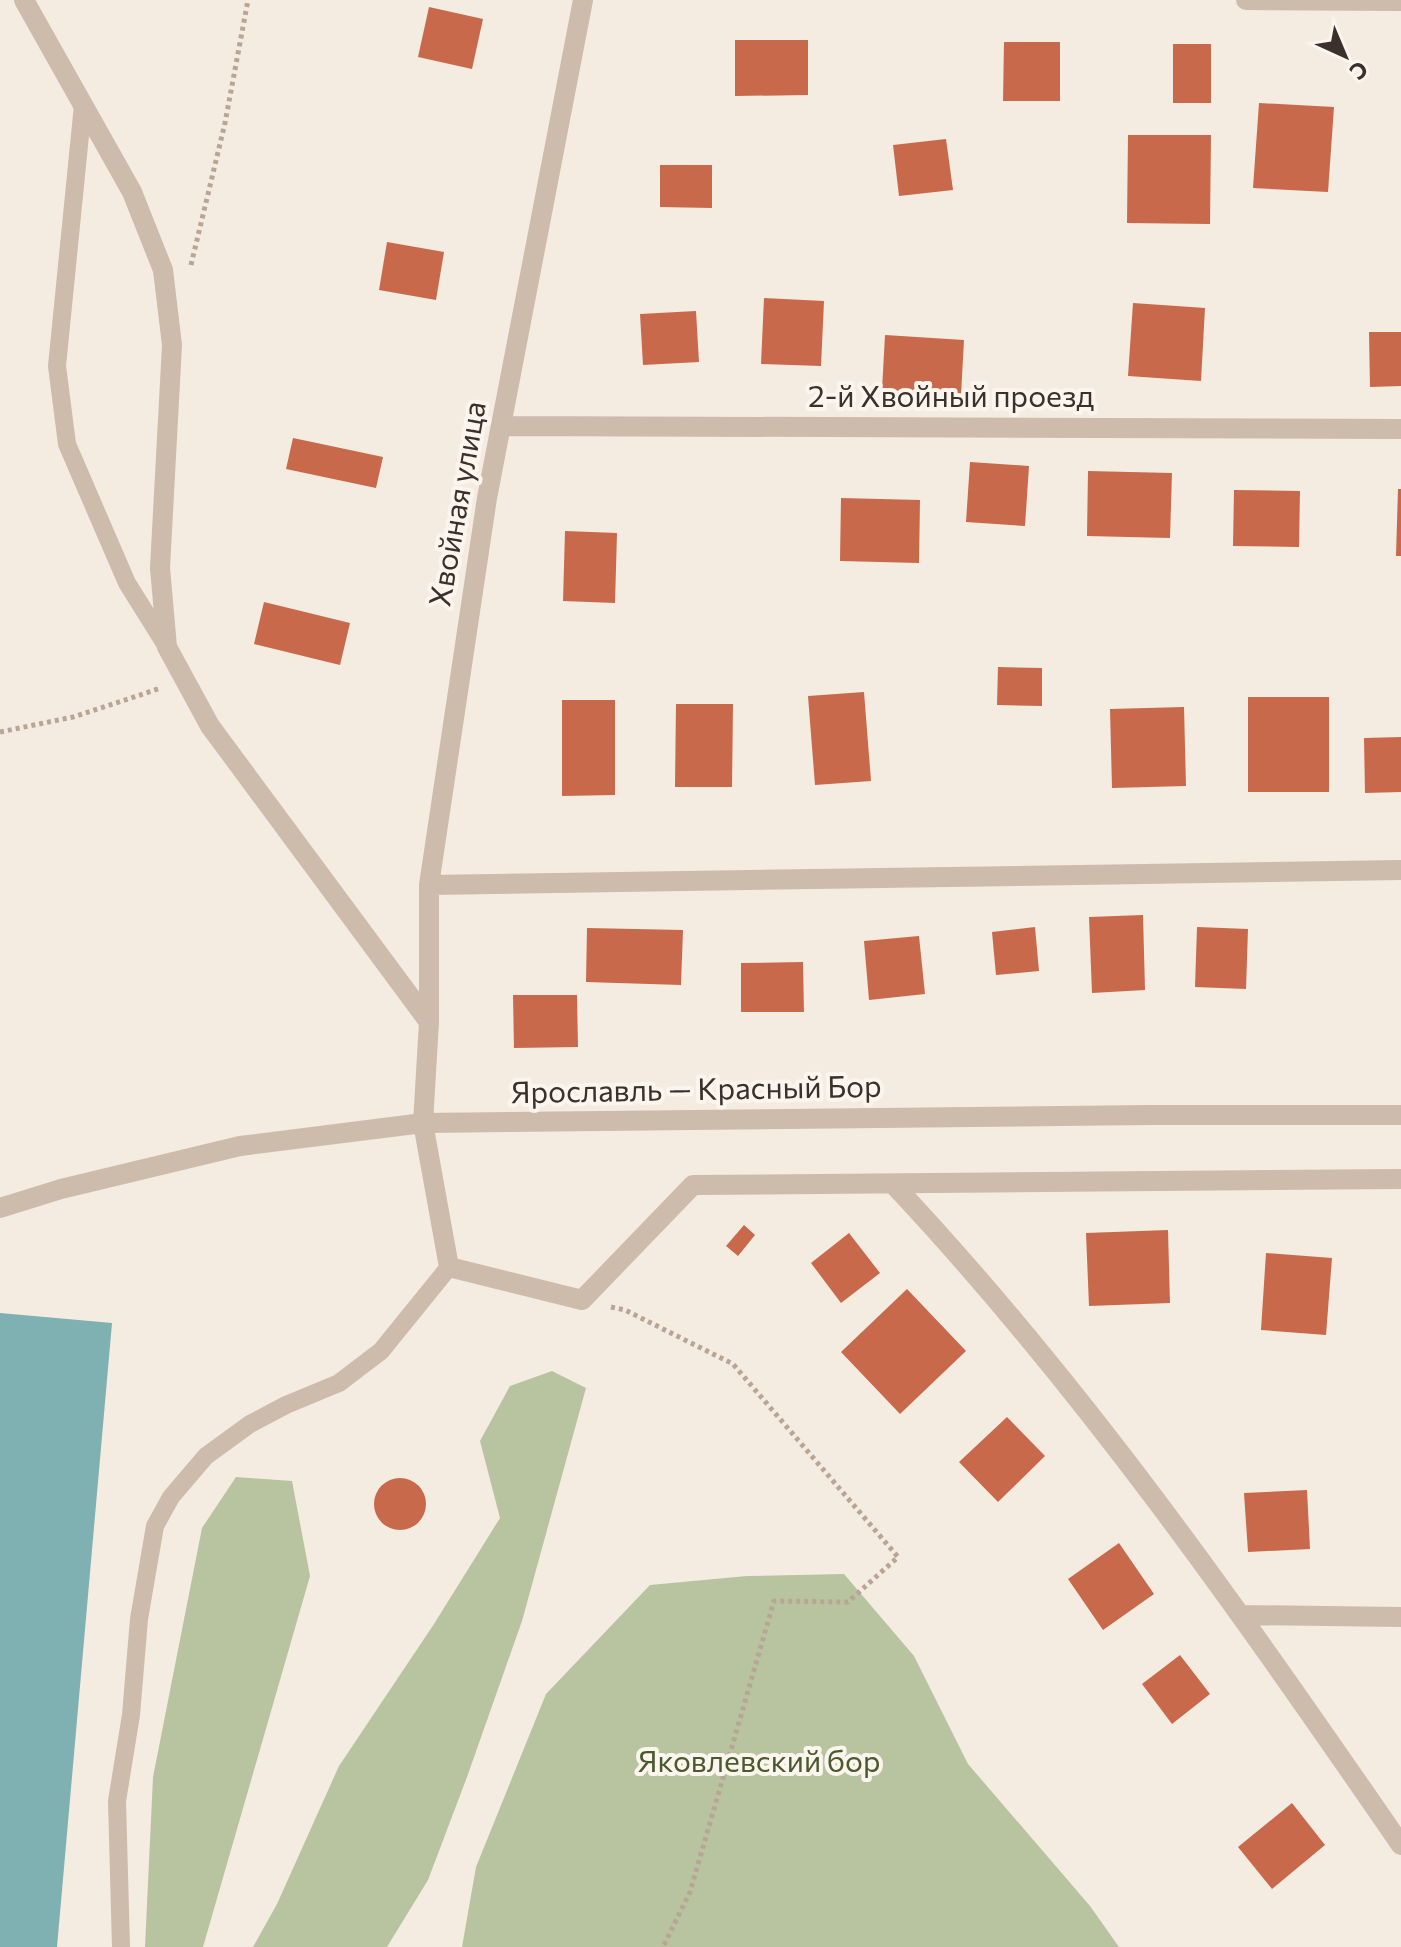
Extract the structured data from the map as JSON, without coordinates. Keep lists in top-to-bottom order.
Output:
{
  "streets": {
    "street": ["2-й Хвойный проезд", "Хвойная улица", "Ярославль — Красный Бор"]
  },
  "crossings": [
    ["2-й Хвойный проезд", "Хвойная улица"],
    ["Хвойная улица", "Ярославль — Красный Бор"]
  ],
  "parks": ["Яковлевский бор"],
  "north": "bottom right"
}
